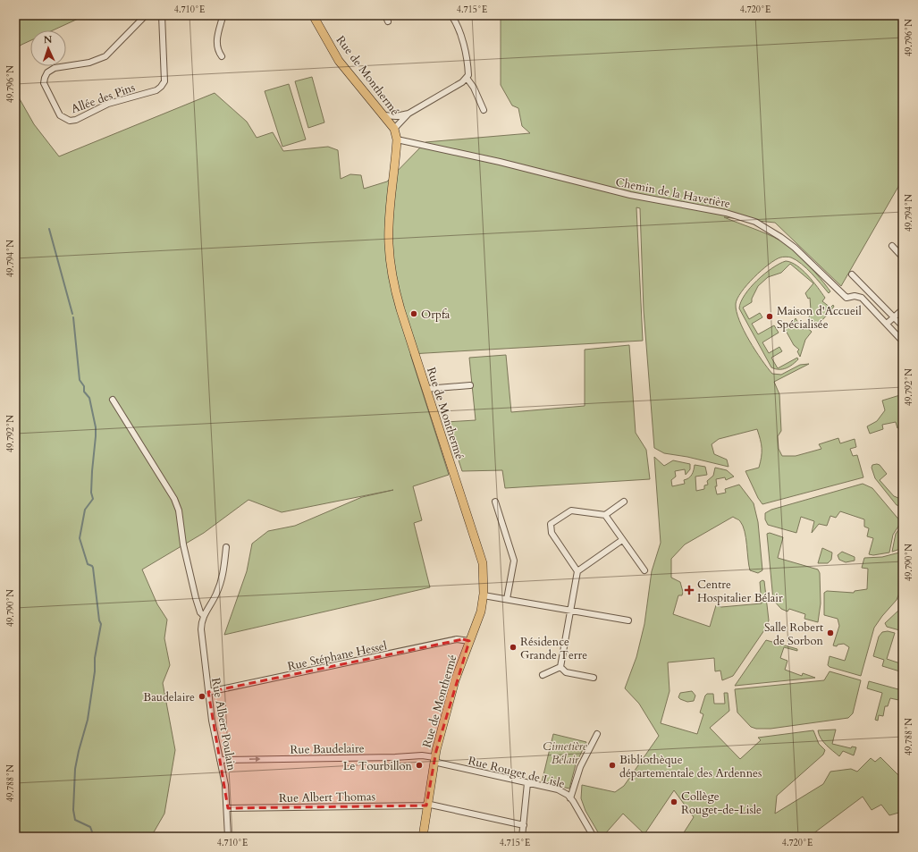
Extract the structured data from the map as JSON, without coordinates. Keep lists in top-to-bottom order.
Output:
{
  "streets": {
    "main road": ["Rue de Monthermé"],
    "street": [
      "Allée des Pins",
      "Chemin de la Havetière",
      "Rue Stéphane Hessel",
      "Rue Albert Poulain",
      "Rue Baudelaire",
      "Rue Rouget de Lisle",
      "Rue Albert Thomas"
    ]
  },
  "crossings": [
    ["Rue de Monthermé", "Chemin de la Havetière"],
    ["Rue de Monthermé", "Rue Stéphane Hessel"],
    ["Rue de Monthermé", "Rue Baudelaire"],
    ["Rue de Monthermé", "Rue Rouget de Lisle"],
    ["Rue de Monthermé", "Rue Albert Thomas"],
    ["Rue Stéphane Hessel", "Rue Albert Poulain"],
    ["Rue Albert Poulain", "Rue Baudelaire"],
    ["Rue Albert Poulain", "Rue Albert Thomas"],
    ["Rue Baudelaire", "Rue Rouget de Lisle"]
  ],
  "one_way": ["Rue Baudelaire"],
  "parks": ["Cimetière Bélair"],
  "places": {
    "other": [
      "Orpfa",
      "Maison d'Accueil Spécialisée",
      "Salle Robert de Sorbon",
      "Résidence Grande Terre",
      "Baudelaire",
      "Le Tourbillon",
      "Bibliothèque départementale des Ardennes",
      "Collège Rouget-de-Lisle"
    ],
    "health": ["Centre Hospitalier Bélair"]
  },
  "north": "top",
  "coordinates": [
    "4.710°E",
    "4.715°E",
    "4.720°E",
    "49.796°N",
    "49.794°N",
    "49.792°N",
    "49.790°N",
    "49.788°N"
  ]
}
